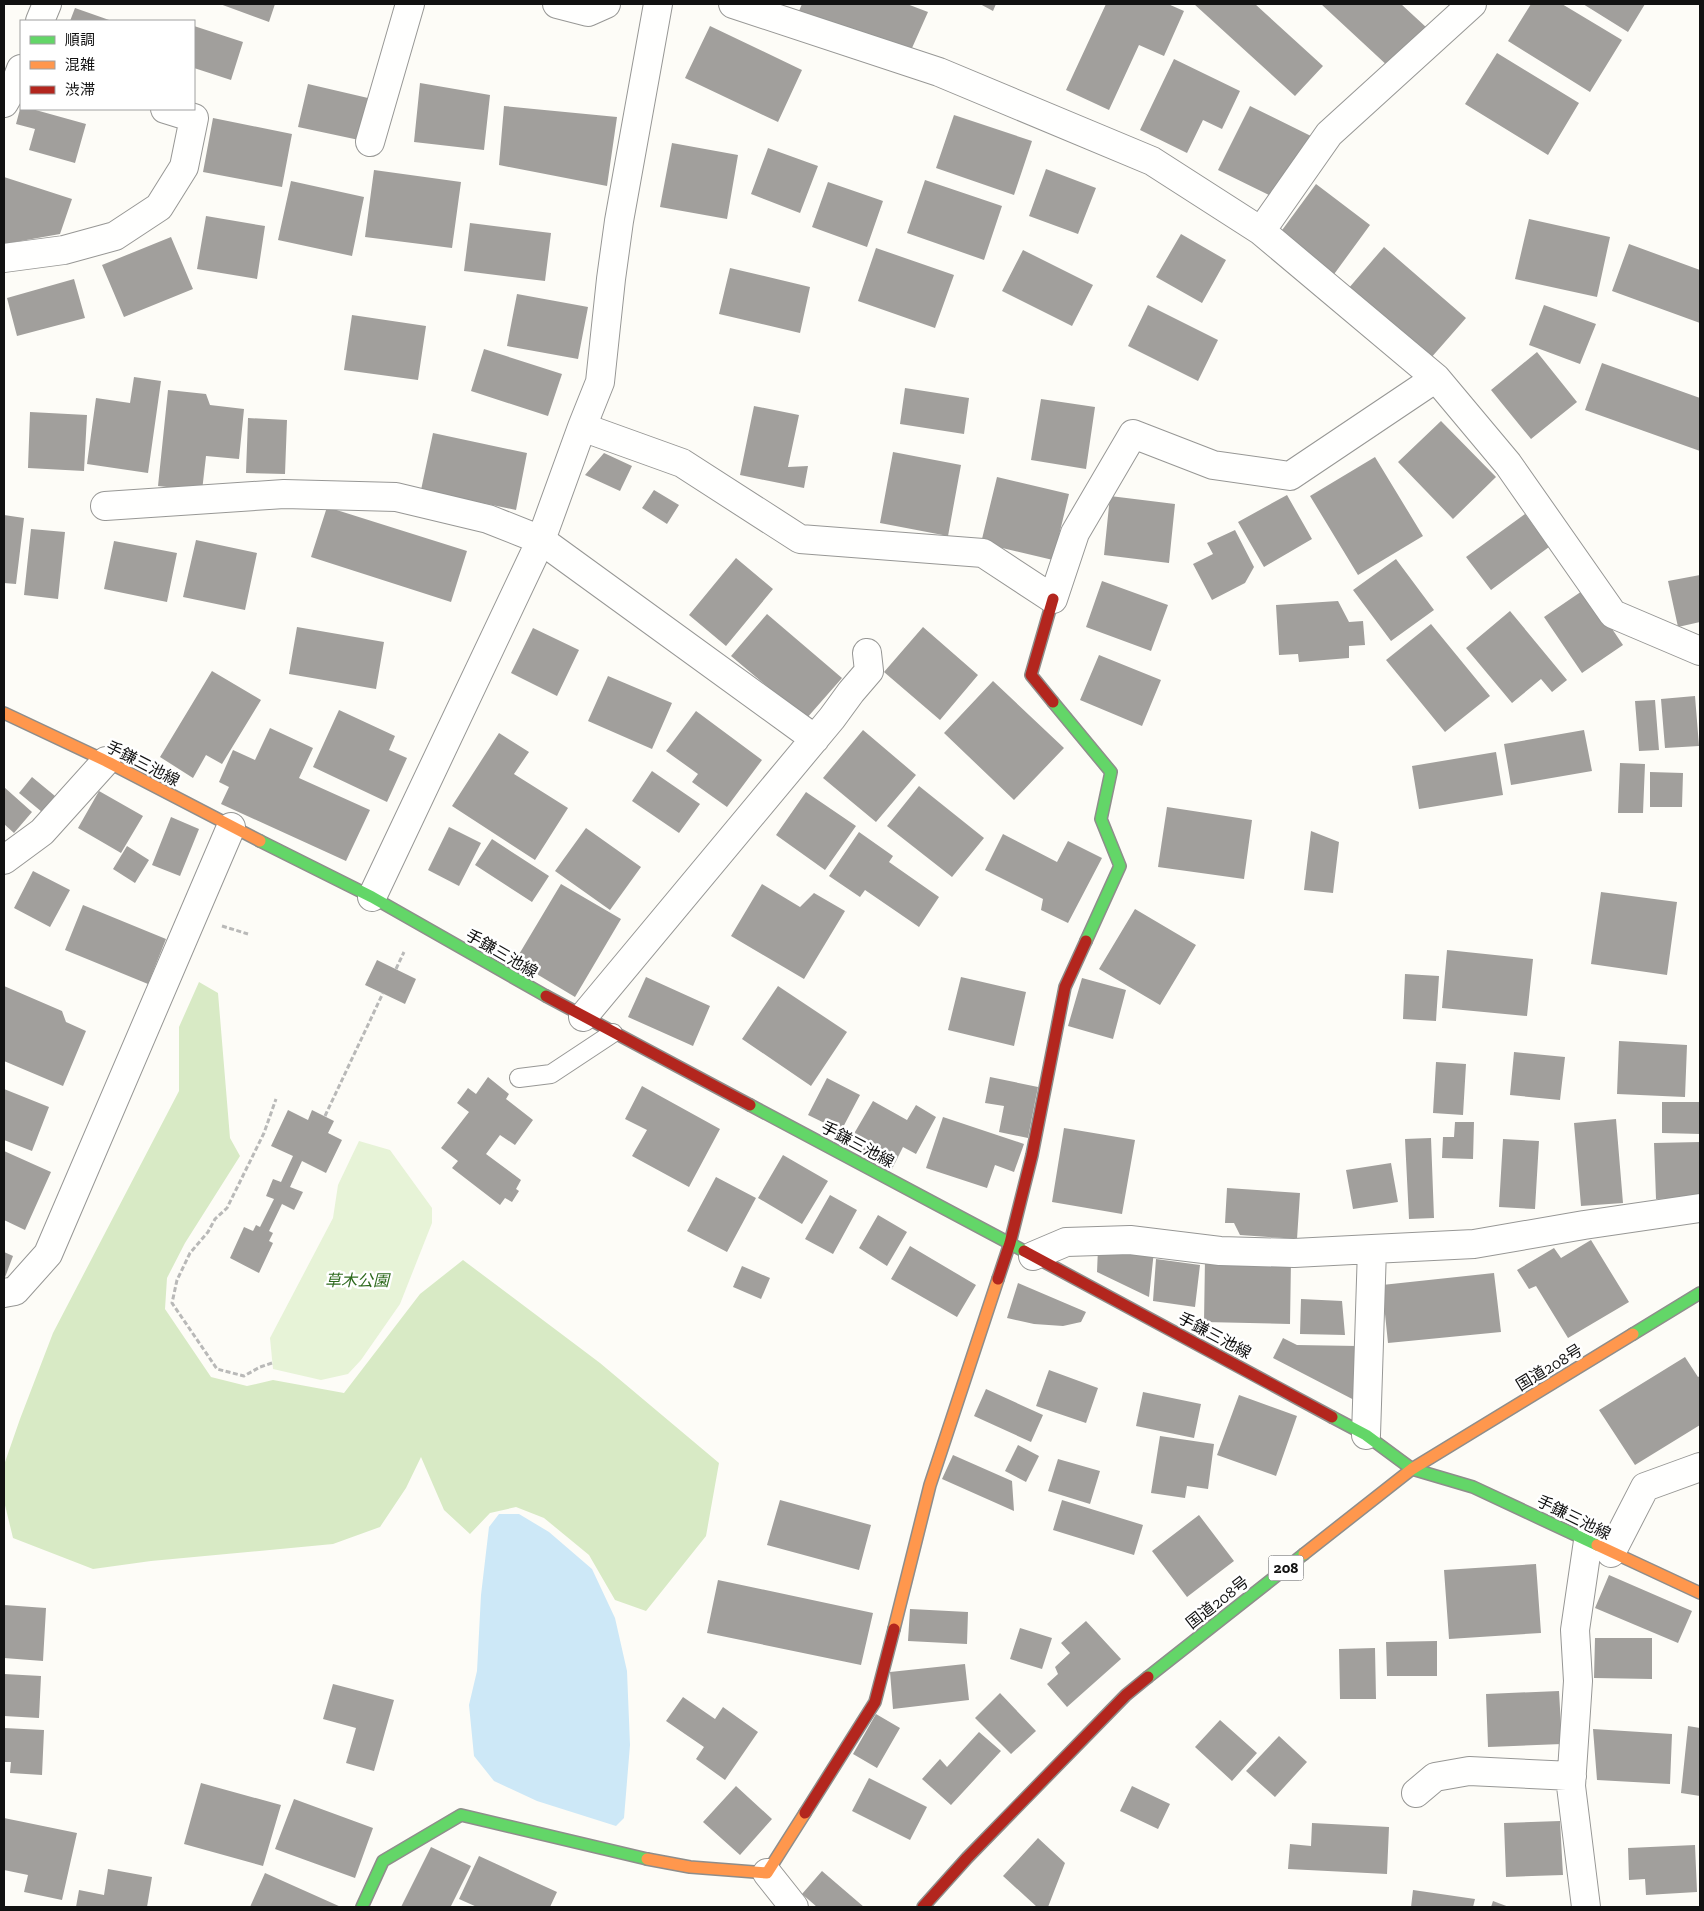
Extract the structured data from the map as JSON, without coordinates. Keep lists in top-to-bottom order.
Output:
{
  "streets": {
    "main road": ["手鎌三池線", "国道208号", "208"]
  },
  "crossings": [
    ["手鎌三池線", "国道208号"]
  ],
  "parks": ["草木公園"],
  "legend": ["順調", "混雑", "渋滞"]
}
